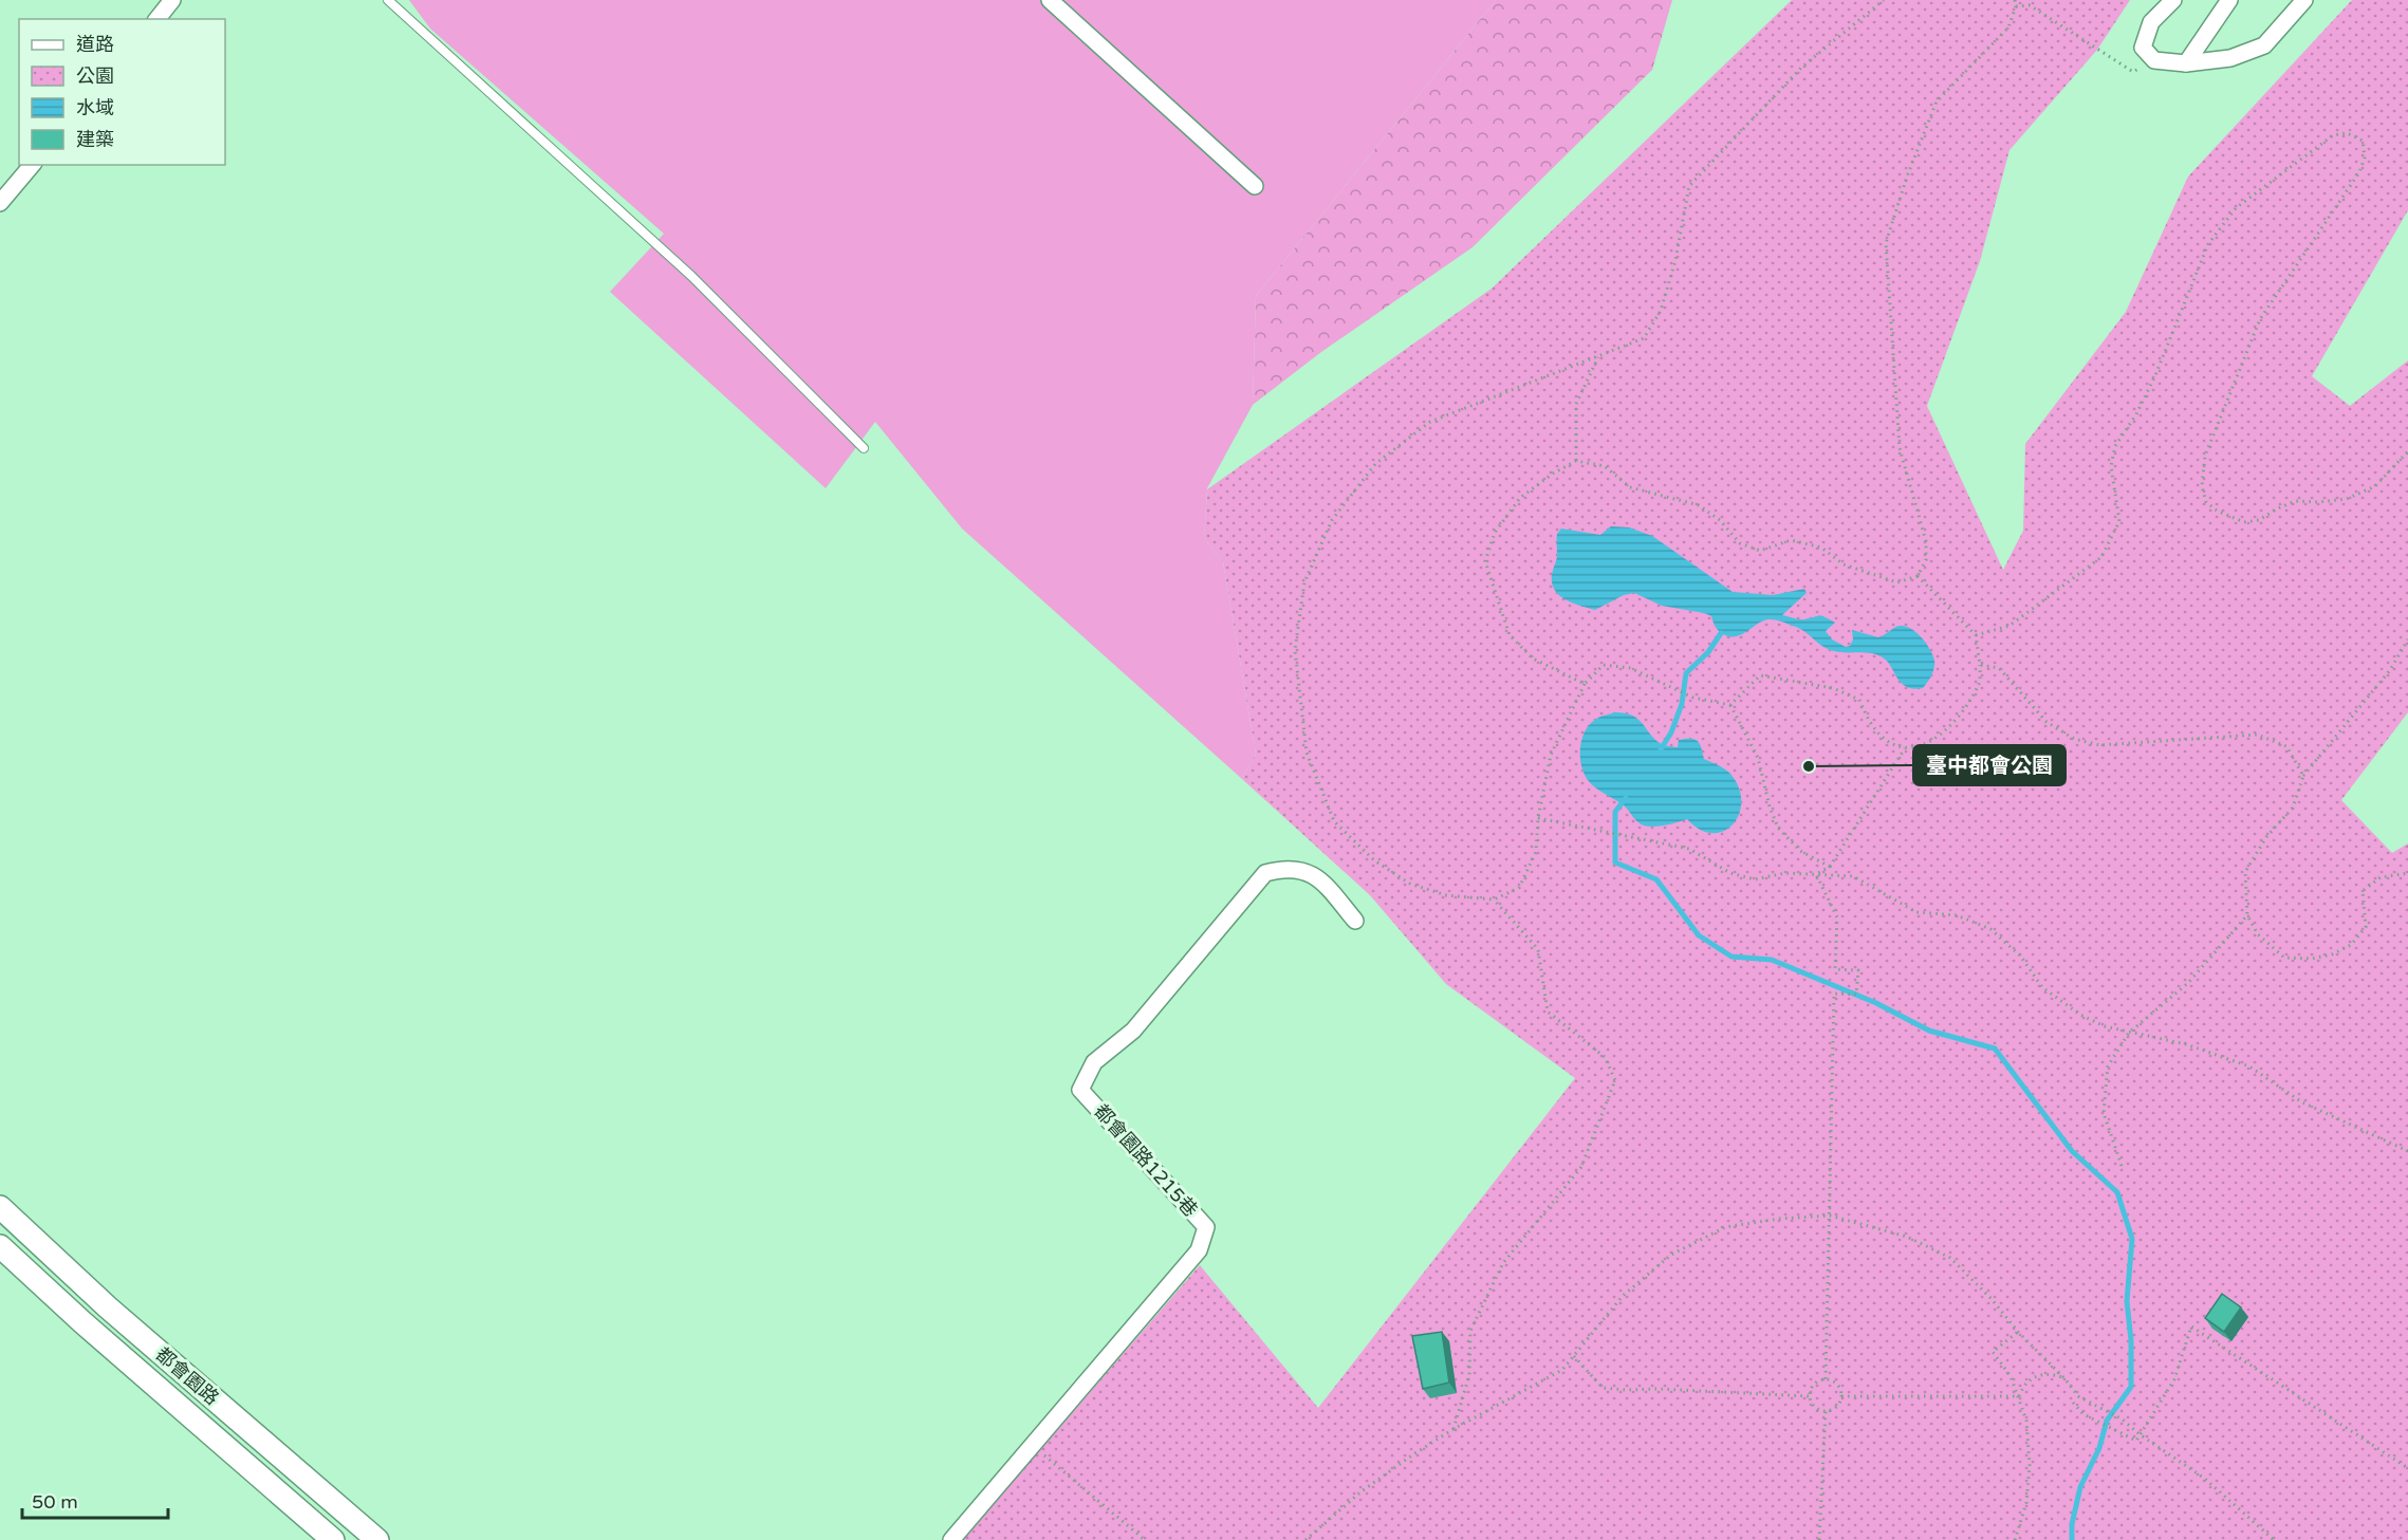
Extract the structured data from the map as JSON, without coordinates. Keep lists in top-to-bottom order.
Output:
{
  "streets": {
    "street": ["都會園路1215巷", "都會園路"]
  },
  "places": ["臺中都會公園"],
  "legend": [
    "道路",
    "公園",
    "水域",
    "建築"
  ],
  "scale_bar": "50 m"
}
